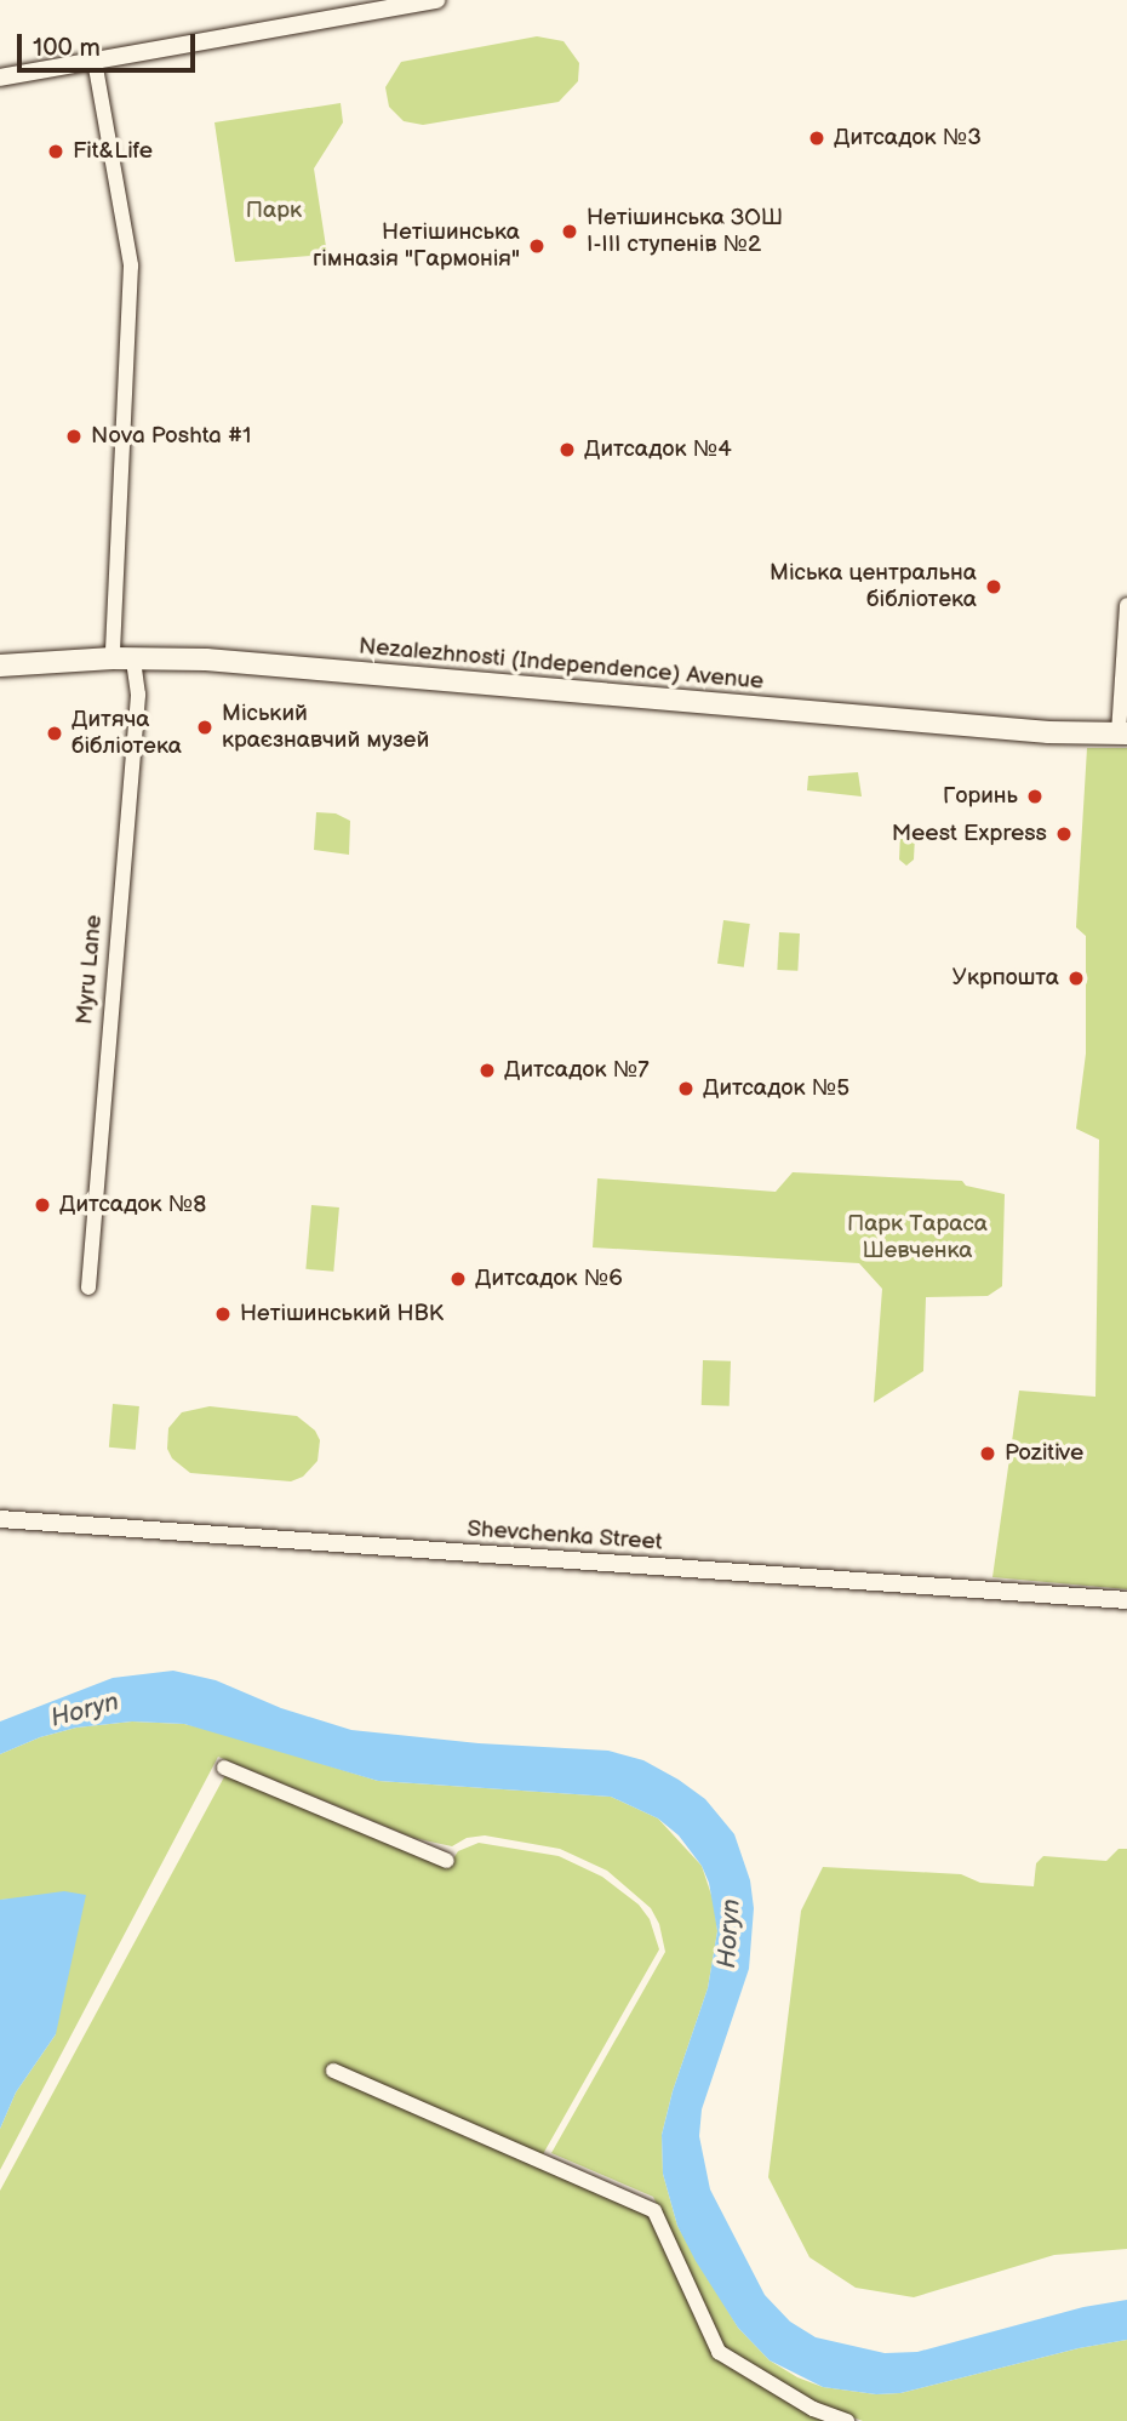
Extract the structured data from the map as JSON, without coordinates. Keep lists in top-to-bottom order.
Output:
{
  "streets": {
    "main road": ["Nezalezhnosti (Independence) Avenue"],
    "street": ["Myru Lane", "Shevchenka Street"]
  },
  "crossings": [
    ["Nezalezhnosti (Independence) Avenue", "Myru Lane"]
  ],
  "water": ["Horyn"],
  "parks": ["Парк", "Парк Тараса Шевченка"],
  "places": [
    "Дитсадок №3",
    "Fit&Life",
    "Нетішинська ЗОШ І-ІІІ ступенів №2",
    "Нетішинська гімназія \"Гармонія\"",
    "Nova Poshta #1",
    "Дитсадок №4",
    "Міська центральна бібліотека",
    "Міський краєзнавчий музей",
    "Дитяча бібліотека",
    "Горинь",
    "Meest Express",
    "Укрпошта",
    "Дитсадок №7",
    "Дитсадок №5",
    "Дитсадок №8",
    "Дитсадок №6",
    "Нетішинський НВК",
    "Pozitive"
  ],
  "scale_bar": "100 m"
}
